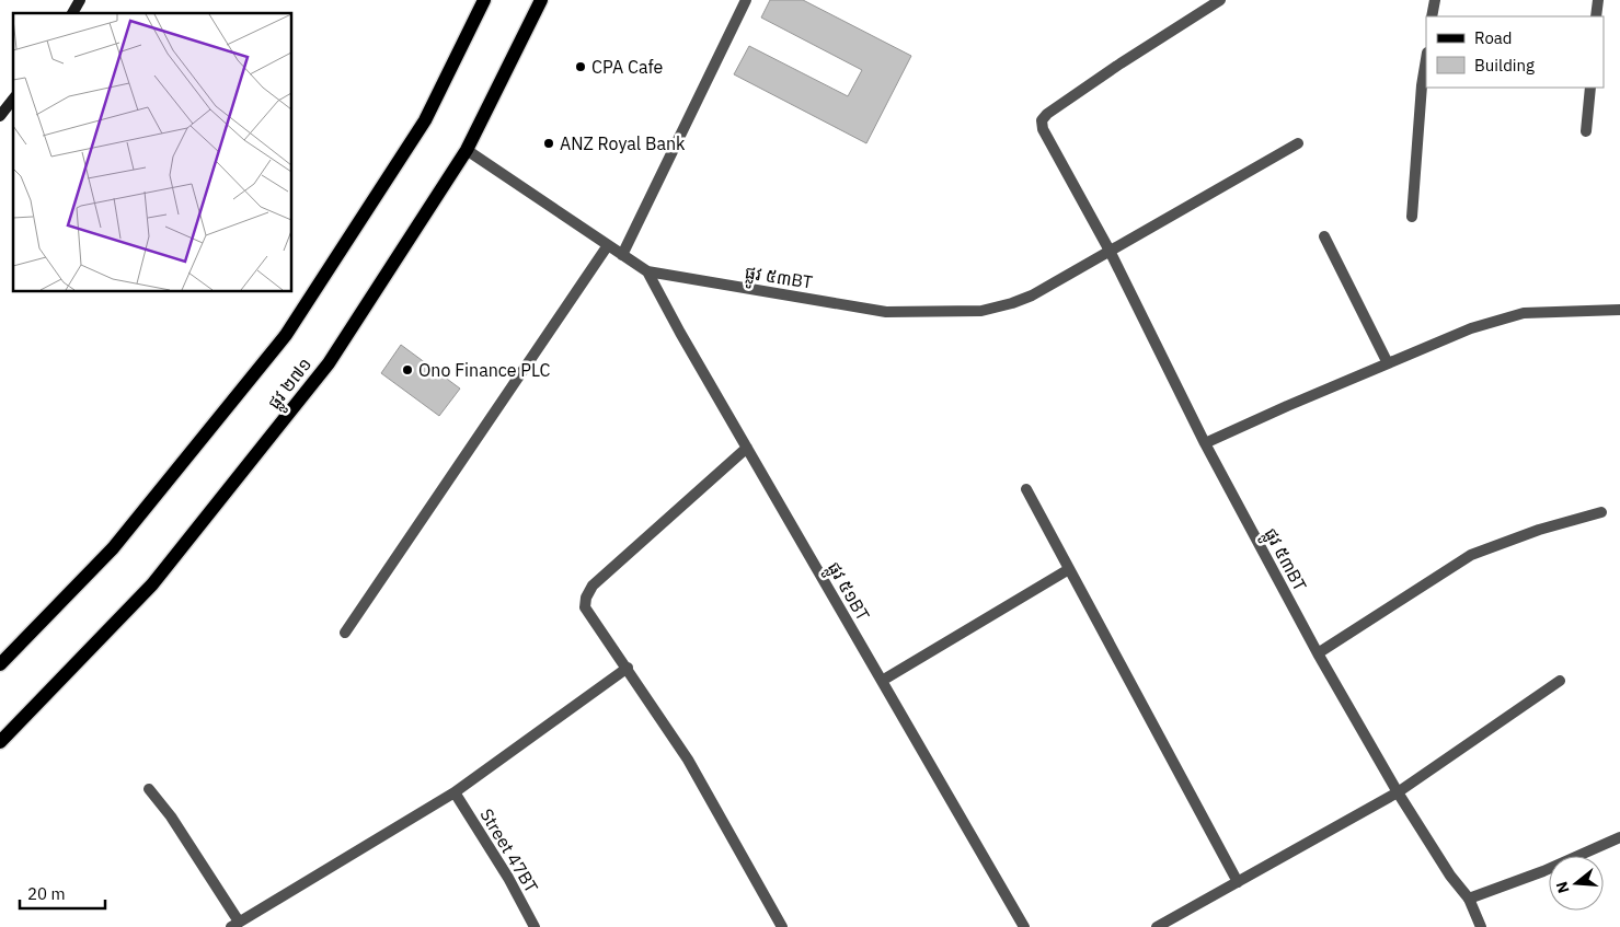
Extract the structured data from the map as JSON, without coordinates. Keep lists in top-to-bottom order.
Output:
{
  "streets": {
    "main road": ["ផ្លូវ ២៧១"],
    "street": ["ផ្លូវ ៥៣BT", "ផ្លូវ ៥១BT", "Street 47BT"]
  },
  "crossings": [
    ["ផ្លូវ ៥៣BT", "ផ្លូវ ២៧១"],
    ["ផ្លូវ ៥៣BT", "ផ្លូវ ៥១BT"]
  ],
  "places": ["CPA Cafe", "ANZ Royal Bank", "Ono Finance PLC"],
  "legend": ["Road", "Building"],
  "scale_bar": "20 m",
  "north": "left"
}
